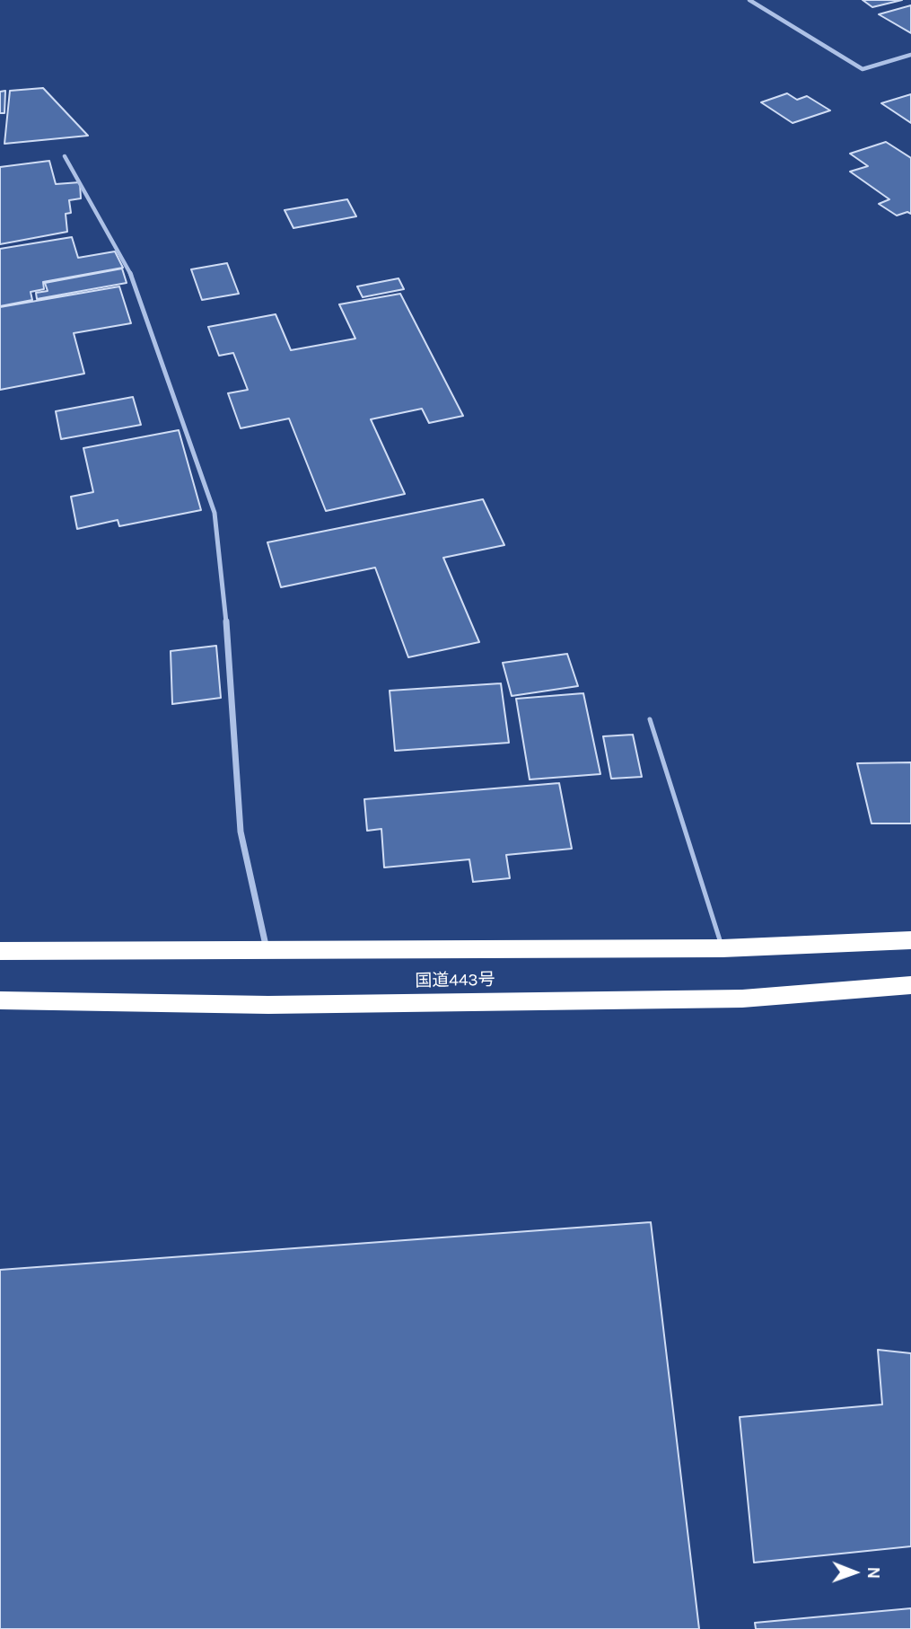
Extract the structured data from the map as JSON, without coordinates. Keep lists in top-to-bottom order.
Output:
{
  "streets": {
    "highway": ["国道443号"]
  },
  "north": "right"
}
